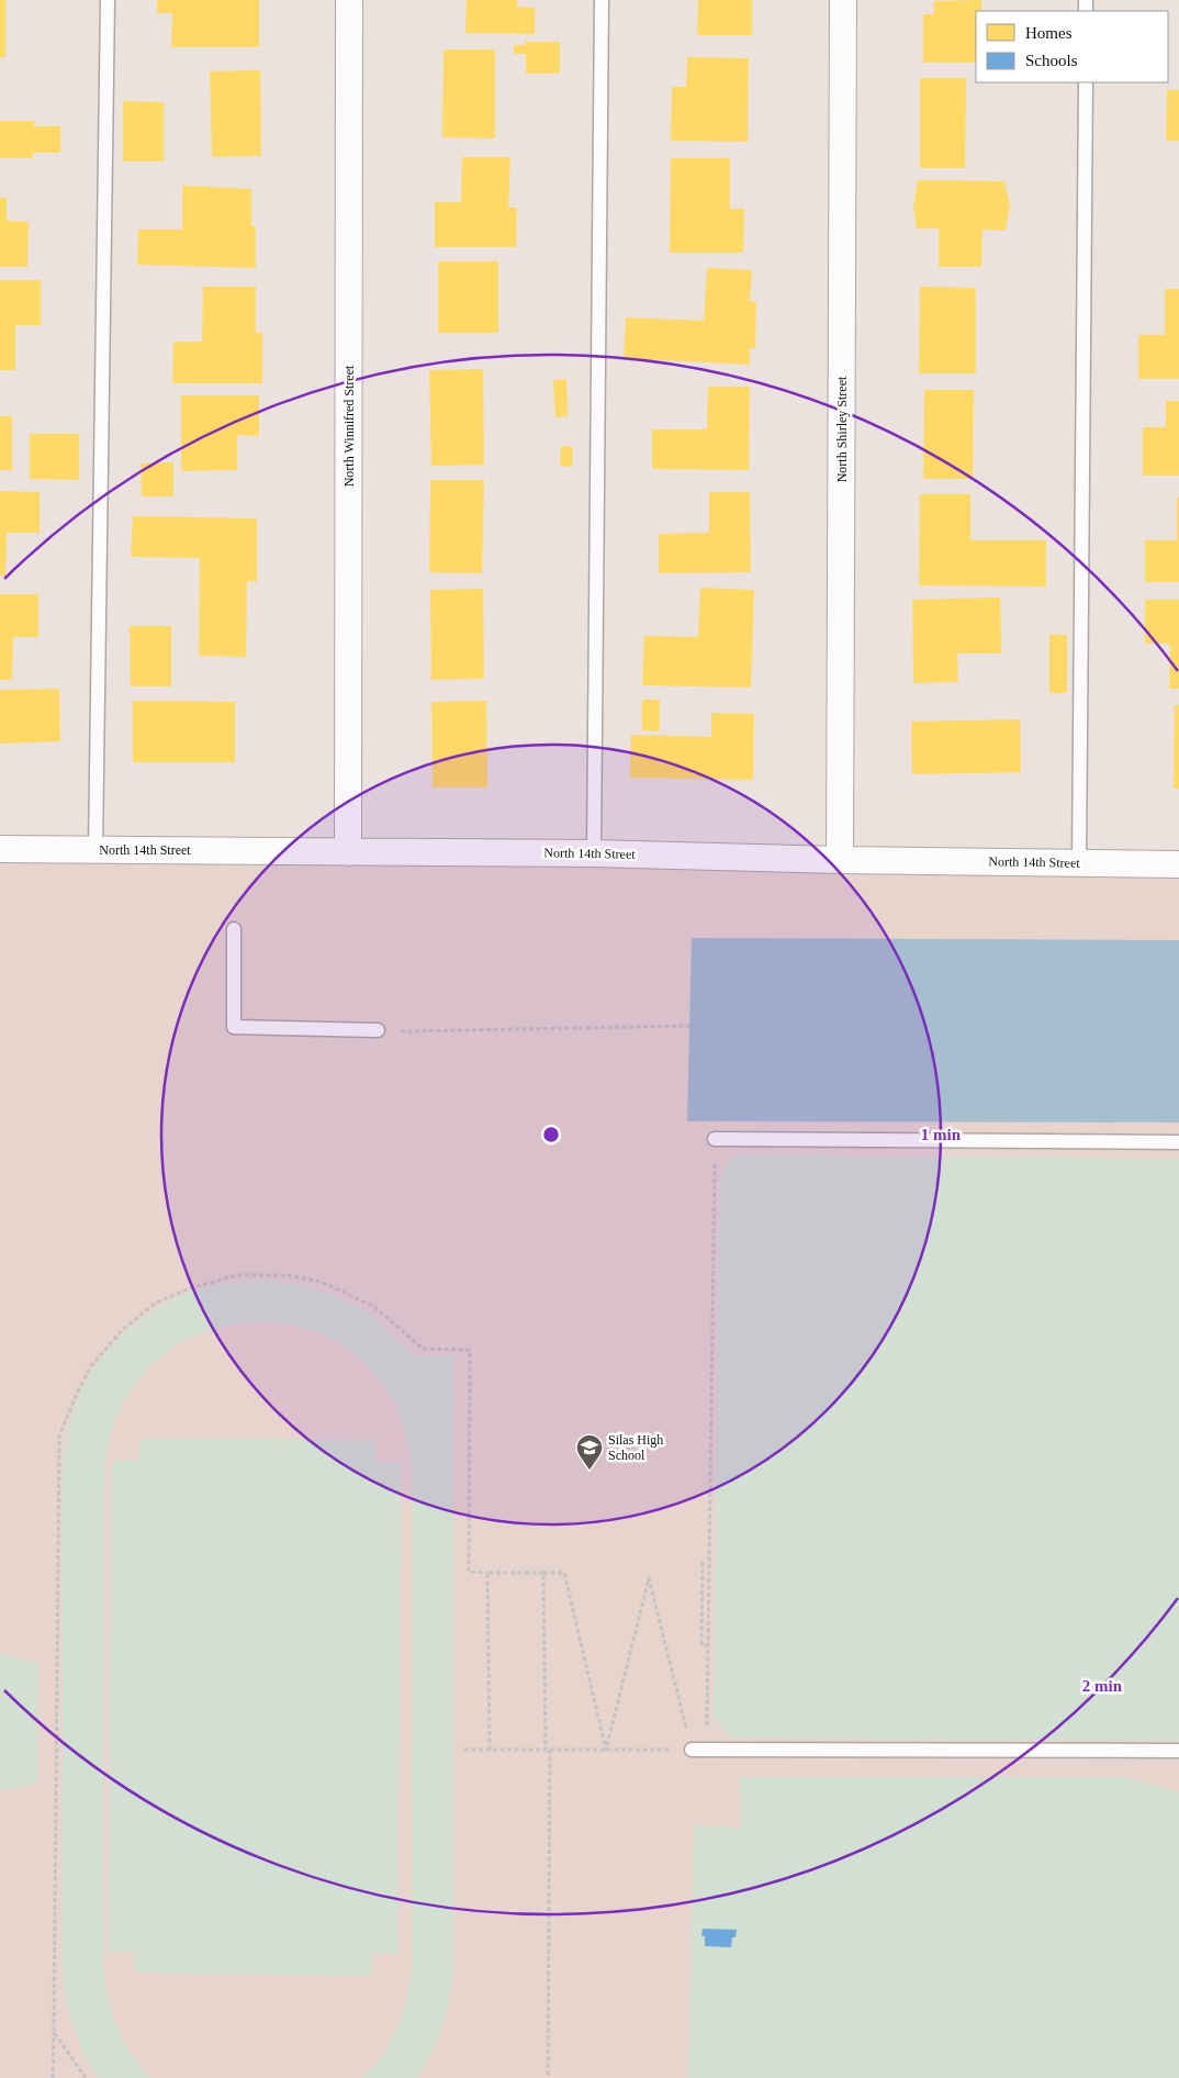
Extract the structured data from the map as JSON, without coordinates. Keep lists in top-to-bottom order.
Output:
{
  "streets": {
    "street": ["North Winnifred Street", "North Shirley Street", "North 14th Street"]
  },
  "crossings": [
    ["North Winnifred Street", "North 14th Street"],
    ["North Shirley Street", "North 14th Street"]
  ],
  "places": {
    "school or university": ["Silas High School"]
  },
  "legend": ["Homes", "Schools"],
  "rings": ["1 min", "2 min"]
}
